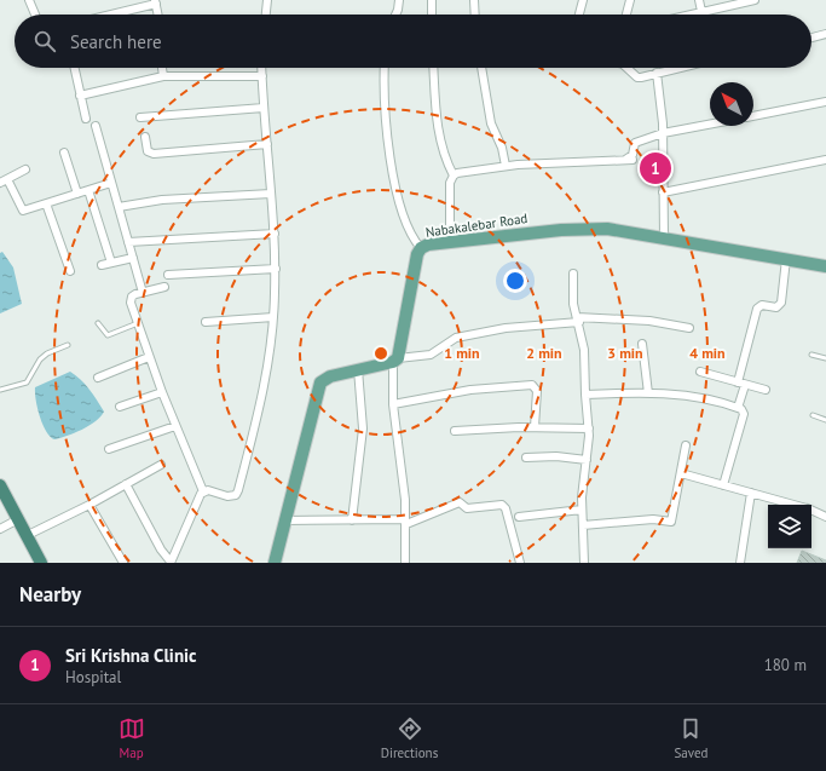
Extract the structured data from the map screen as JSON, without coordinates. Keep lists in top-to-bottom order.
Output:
{
  "streets": {
    "main road": ["Nabakalebar Road"]
  },
  "north": "top left",
  "page": {
    "search": "Search here",
    "pins": "1",
    "heading": "Nearby",
    "list": [
      {
        "mark": "1",
        "name": "Sri Krishna Clinic",
        "note": "Hospital",
        "value": "180 m"
      }
    ],
    "nav": ["Map", "Directions", "Saved"]
  },
  "rings": [
    "1 min",
    "2 min",
    "3 min",
    "4 min"
  ]
}
